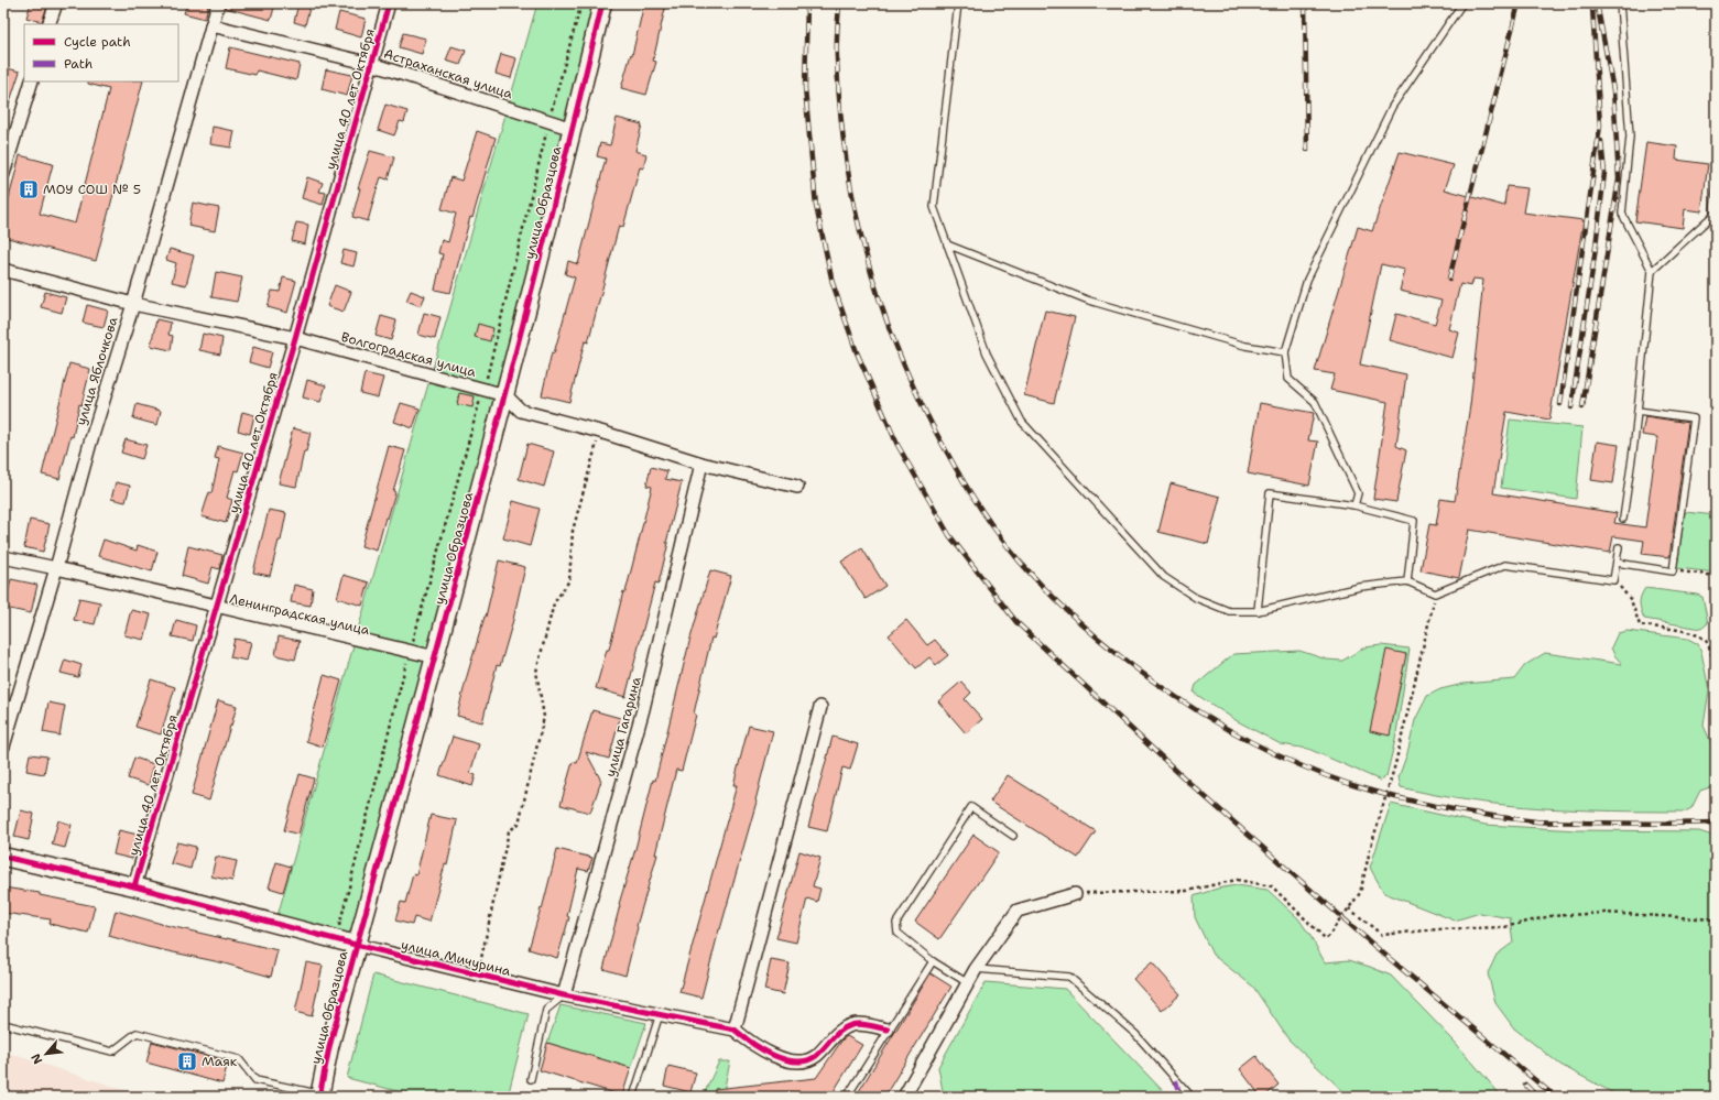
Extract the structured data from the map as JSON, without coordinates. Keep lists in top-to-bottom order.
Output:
{
  "streets": {
    "street": [
      "Астраханская улица",
      "улица 40 лет Октября",
      "улица Образцова",
      "Волгоградская улица",
      "улица Яблочкова",
      "Ленинградская улица",
      "улица Гагарина",
      "улица Мичурина"
    ]
  },
  "crossings": [
    ["Астраханская улица", "улица 40 лет Октября"],
    ["Астраханская улица", "улица Образцова"],
    ["Астраханская улица", "улица Яблочкова"],
    ["улица 40 лет Октября", "Волгоградская улица"],
    ["улица 40 лет Октября", "Ленинградская улица"],
    ["улица 40 лет Октября", "улица Мичурина"],
    ["улица Образцова", "Волгоградская улица"],
    ["улица Образцова", "Ленинградская улица"],
    ["улица Образцова", "улица Мичурина"],
    ["Волгоградская улица", "улица Яблочкова"],
    ["улица Яблочкова", "Ленинградская улица"],
    ["улица Гагарина", "улица Мичурина"]
  ],
  "places": {
    "building": ["МОУ СОШ № 5", "Маяк"]
  },
  "legend": ["Cycle path", "Path"],
  "north": "bottom left"
}
